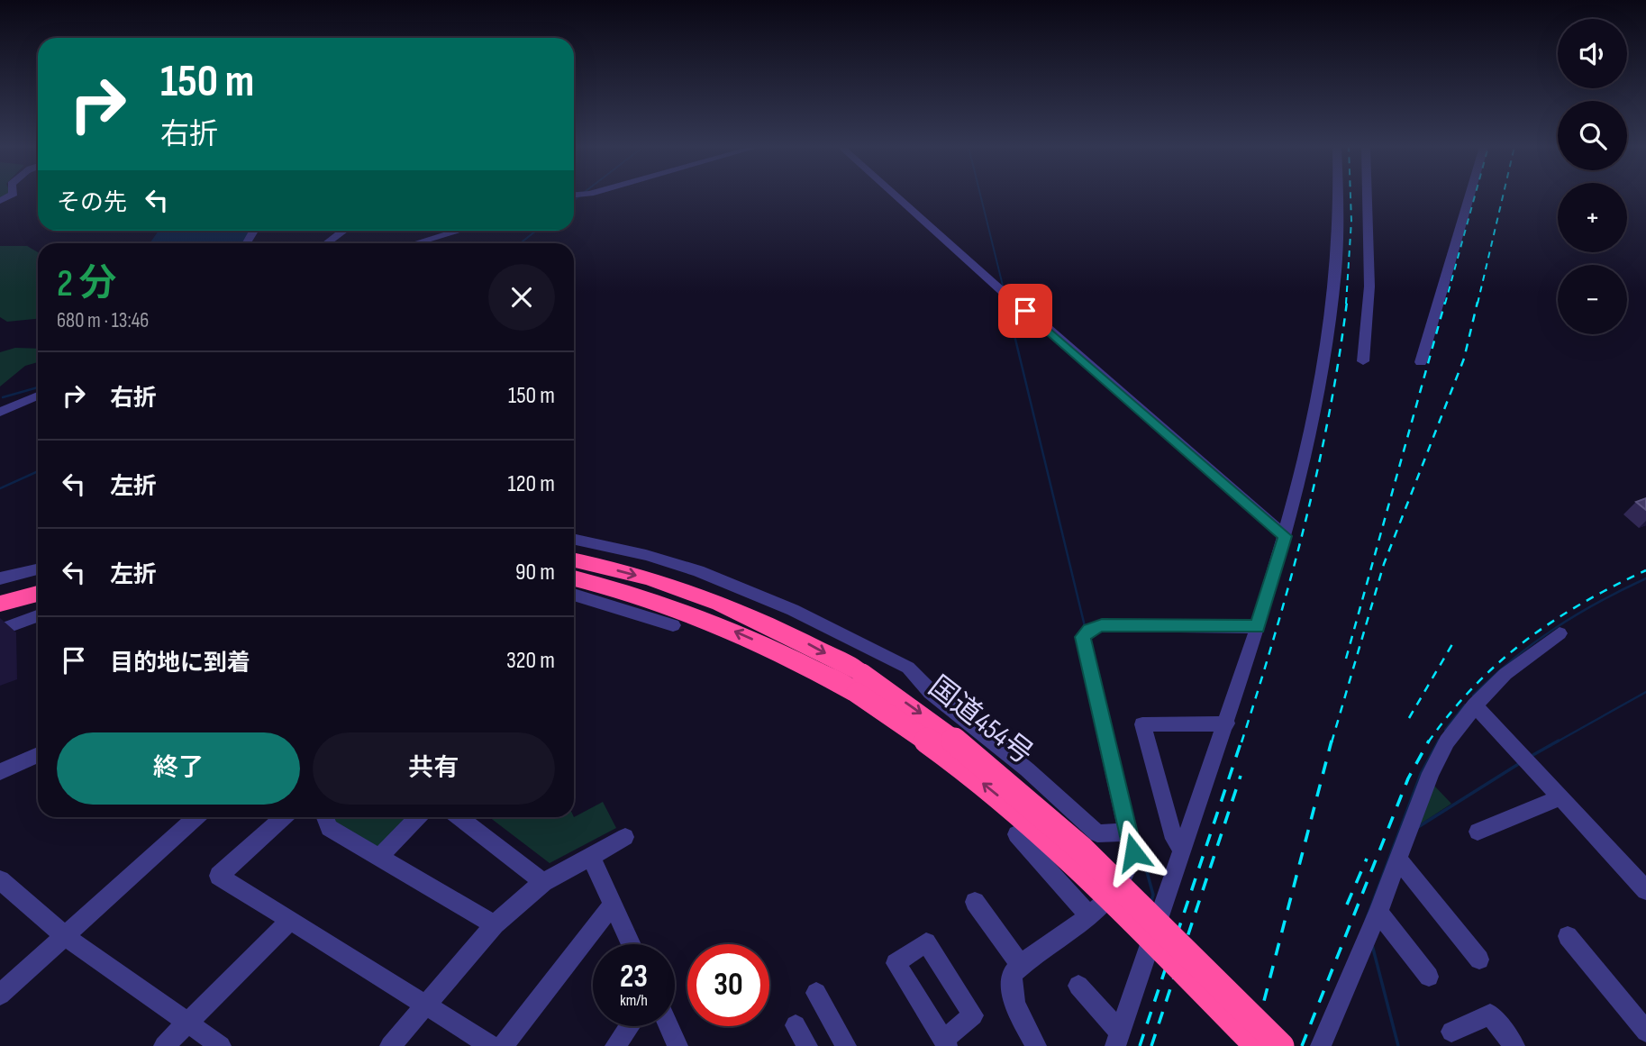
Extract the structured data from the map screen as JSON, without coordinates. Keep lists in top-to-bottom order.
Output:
{
  "streets": {
    "highway": ["国道454号"]
  },
  "page": {
    "map_buttons": ["+", "−"],
    "turn": ["150 m", "右折"],
    "then": "その先",
    "heading": ["2 分", "680 m · 13:46"],
    "list": [
      {
        "name": "右折",
        "value": "150 m"
      },
      {
        "name": "左折",
        "value": "120 m"
      },
      {
        "name": "左折",
        "value": "90 m"
      },
      {
        "name": "目的地に到着",
        "value": "320 m"
      }
    ],
    "buttons": ["終了", "共有"],
    "speed": "23 km/h",
    "limit": "30"
  }
}
